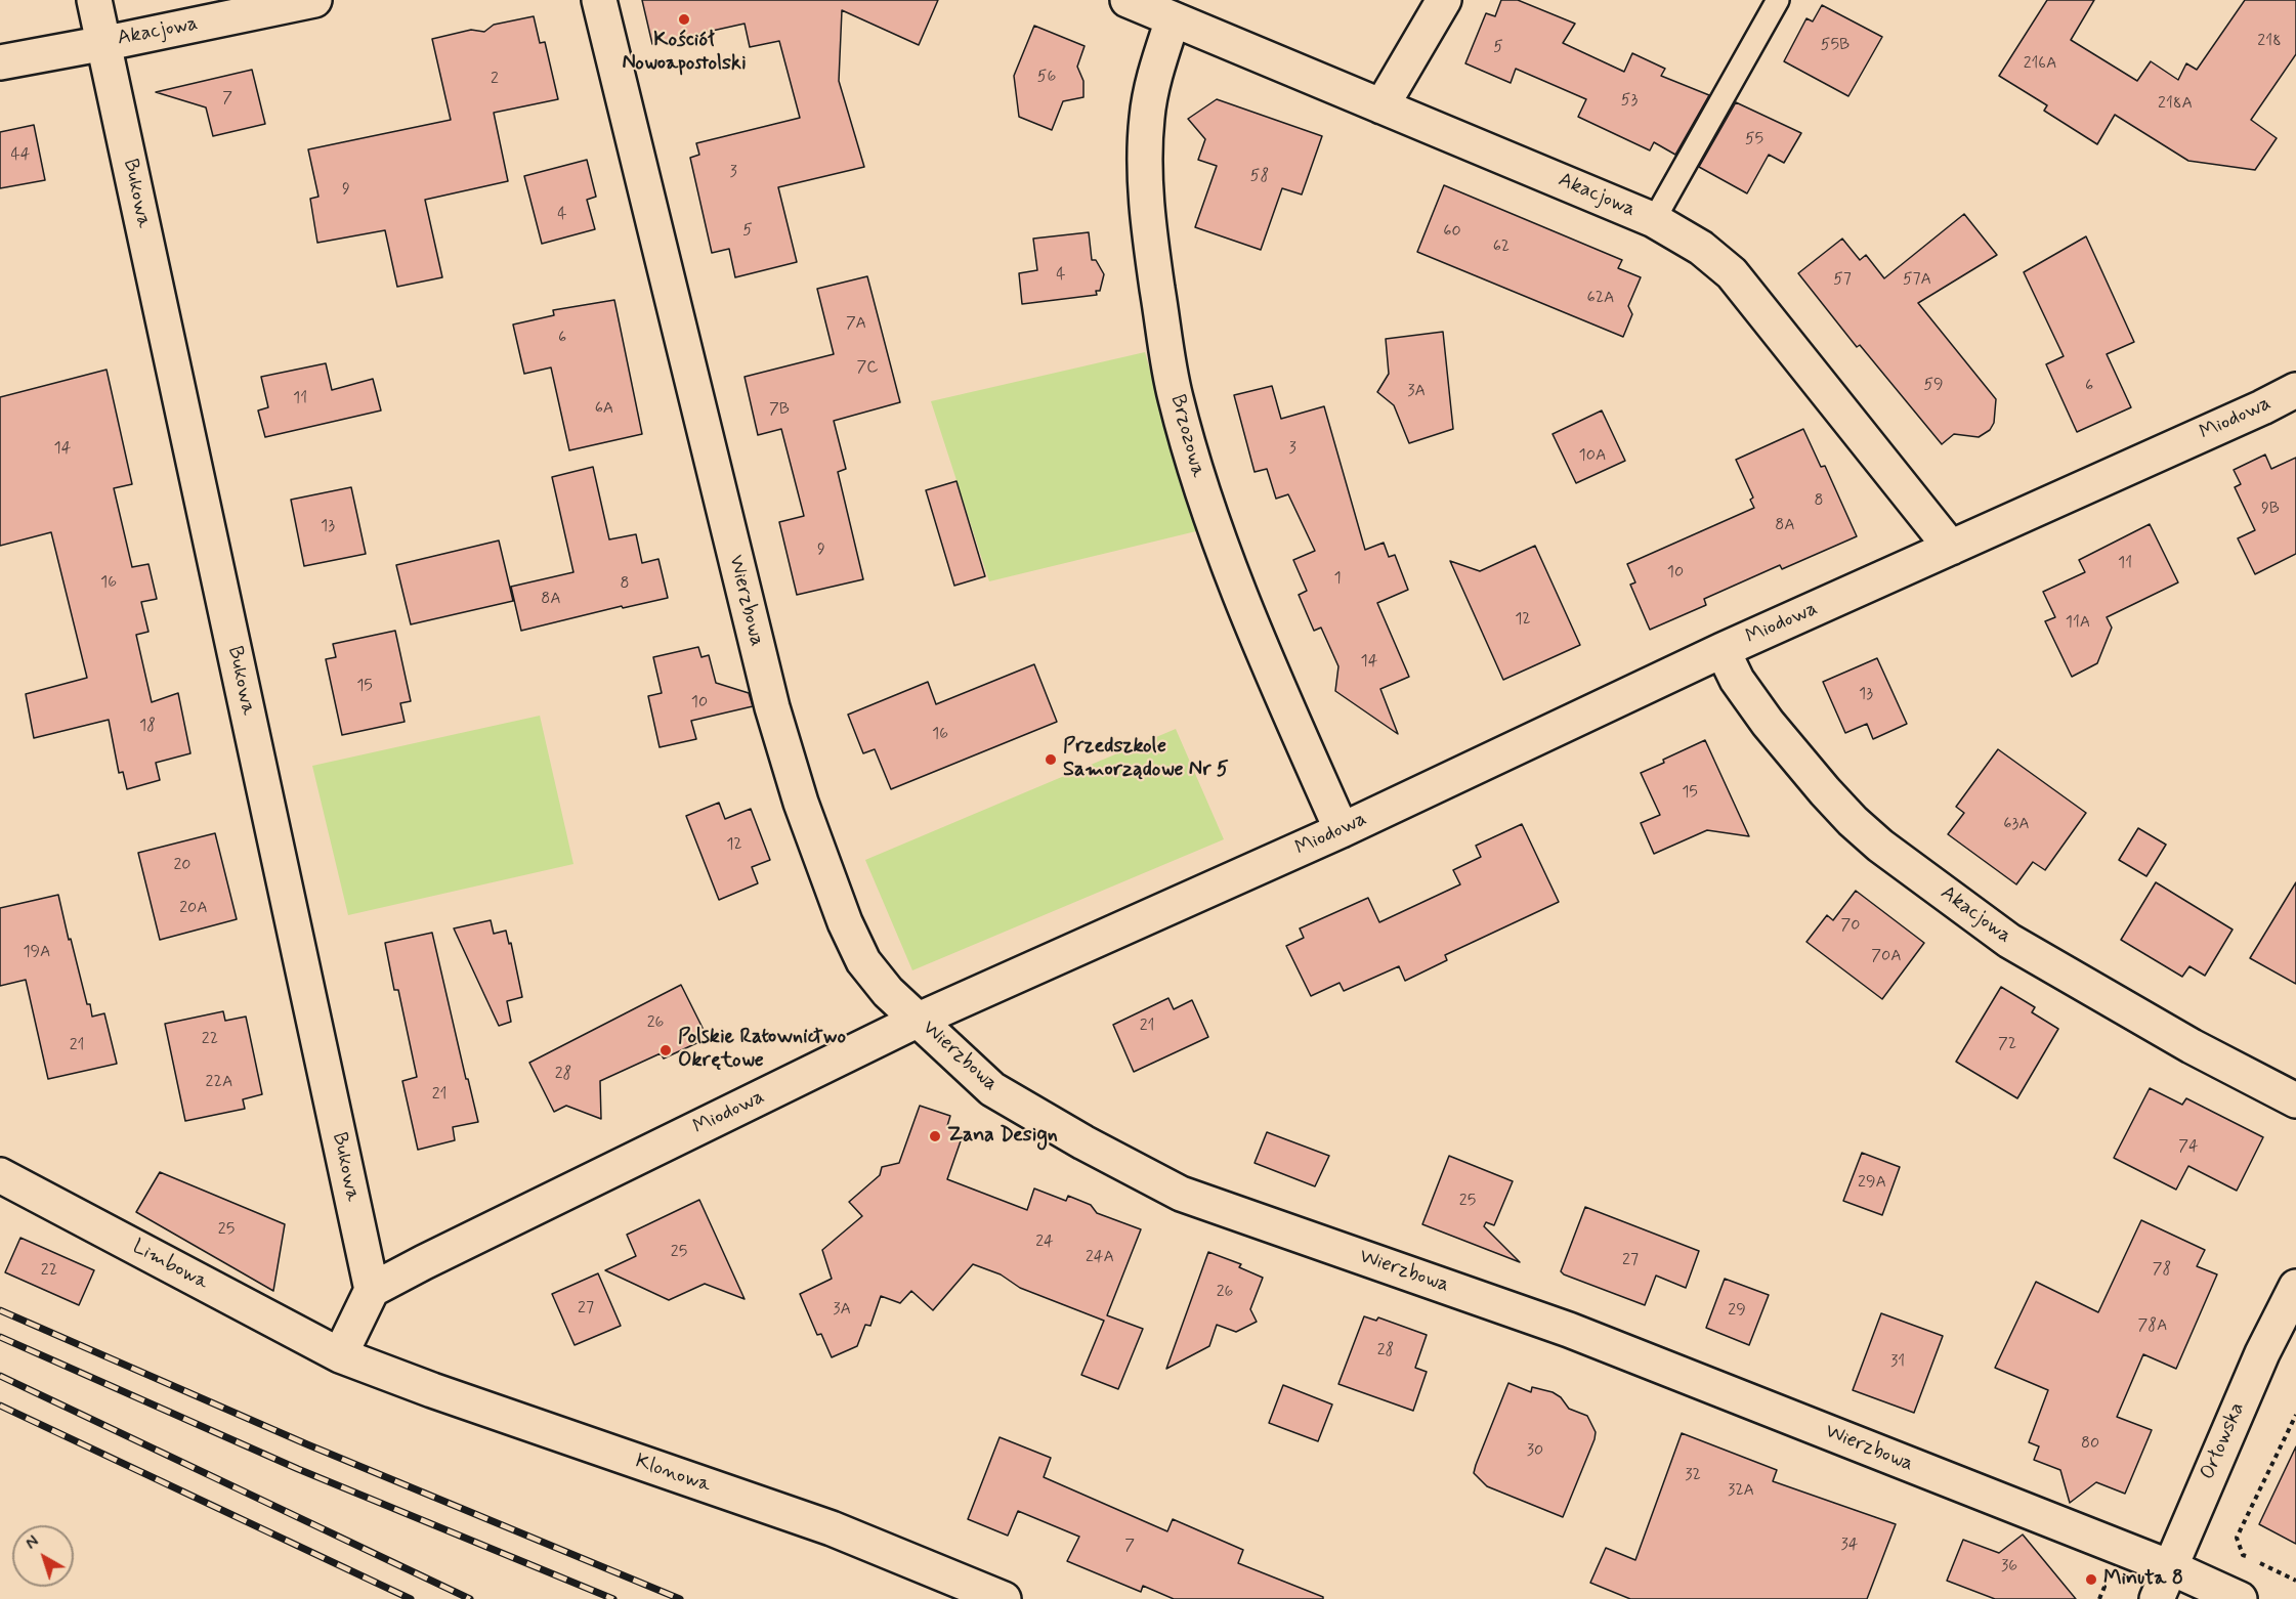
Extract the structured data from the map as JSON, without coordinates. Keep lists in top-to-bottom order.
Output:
{
  "streets": {
    "street": [
      "Akacjowa",
      "Bukowa",
      "Miodowa",
      "Brzozowa",
      "Wierzbowa",
      "Limbowa",
      "Orłowska",
      "Klonowa"
    ]
  },
  "crossings": [
    ["Akacjowa", "Bukowa"],
    ["Akacjowa", "Miodowa"],
    ["Akacjowa", "Brzozowa"],
    ["Bukowa", "Miodowa"],
    ["Miodowa", "Brzozowa"],
    ["Miodowa", "Wierzbowa"],
    ["Wierzbowa", "Orłowska"],
    ["Limbowa", "Klonowa"]
  ],
  "places": [
    "Kościół Nowoapostolski",
    "Przedszkole Samorządowe Nr 5",
    "Polskie Ratownictwo Okrętowe",
    "Zana Design",
    "Minuta 8"
  ],
  "house_numbers": [
    "218",
    "55B",
    "5",
    "216A",
    "56",
    "2",
    "7",
    "53",
    "218A",
    "55",
    "44",
    "3",
    "58",
    "9",
    "4",
    "5",
    "60",
    "62",
    "4",
    "57",
    "57A",
    "62A",
    "7A",
    "6",
    "7C",
    "59",
    "6",
    "3A",
    "11",
    "6A",
    "7B",
    "14",
    "3",
    "10A",
    "8",
    "9B",
    "8A",
    "13",
    "9",
    "11",
    "10",
    "1",
    "16",
    "8",
    "8A",
    "12",
    "11A",
    "14",
    "15",
    "13",
    "10",
    "18",
    "16",
    "15",
    "63A",
    "12",
    "20",
    "20A",
    "70",
    "19A",
    "70A",
    "26",
    "21",
    "22",
    "72",
    "21",
    "28",
    "22A",
    "21",
    "74",
    "29A",
    "25",
    "25",
    "24",
    "25",
    "24A",
    "27",
    "78",
    "22",
    "26",
    "27",
    "3A",
    "29",
    "78A",
    "28",
    "31",
    "80",
    "30",
    "32",
    "32A",
    "34",
    "7",
    "36"
  ],
  "north": "top left"
}
